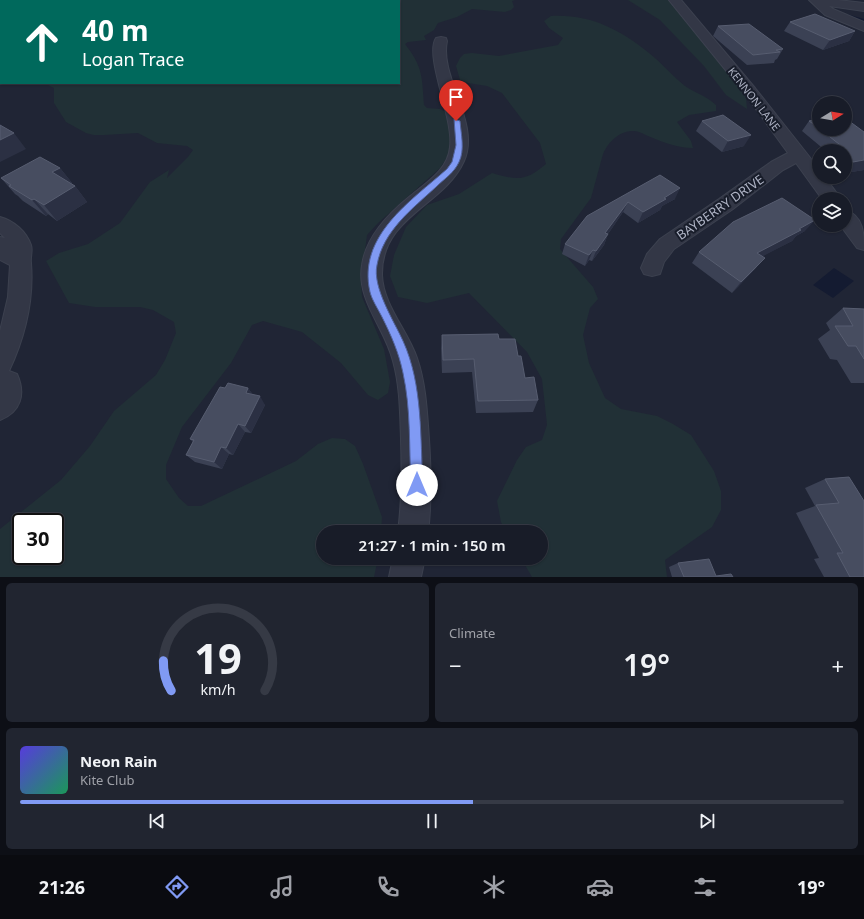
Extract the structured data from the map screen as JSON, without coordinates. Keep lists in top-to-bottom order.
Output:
{
  "streets": {
    "street": ["KENNON LANE", "BAYBERRY DRIVE"]
  },
  "crossings": [
    ["KENNON LANE", "BAYBERRY DRIVE"]
  ],
  "north": "right",
  "page": {
    "turn": ["40 m", "Logan Trace"],
    "limit": "30",
    "trip": "21:27 · 1 min · 150 m",
    "tile": "Climate",
    "heat": ["−", "19°", "+"],
    "song": ["Neon Rain", "Kite Club"],
    "tabs": ["21:26", "19°"],
    "gauge": ["19", "km/h"]
  }
}
